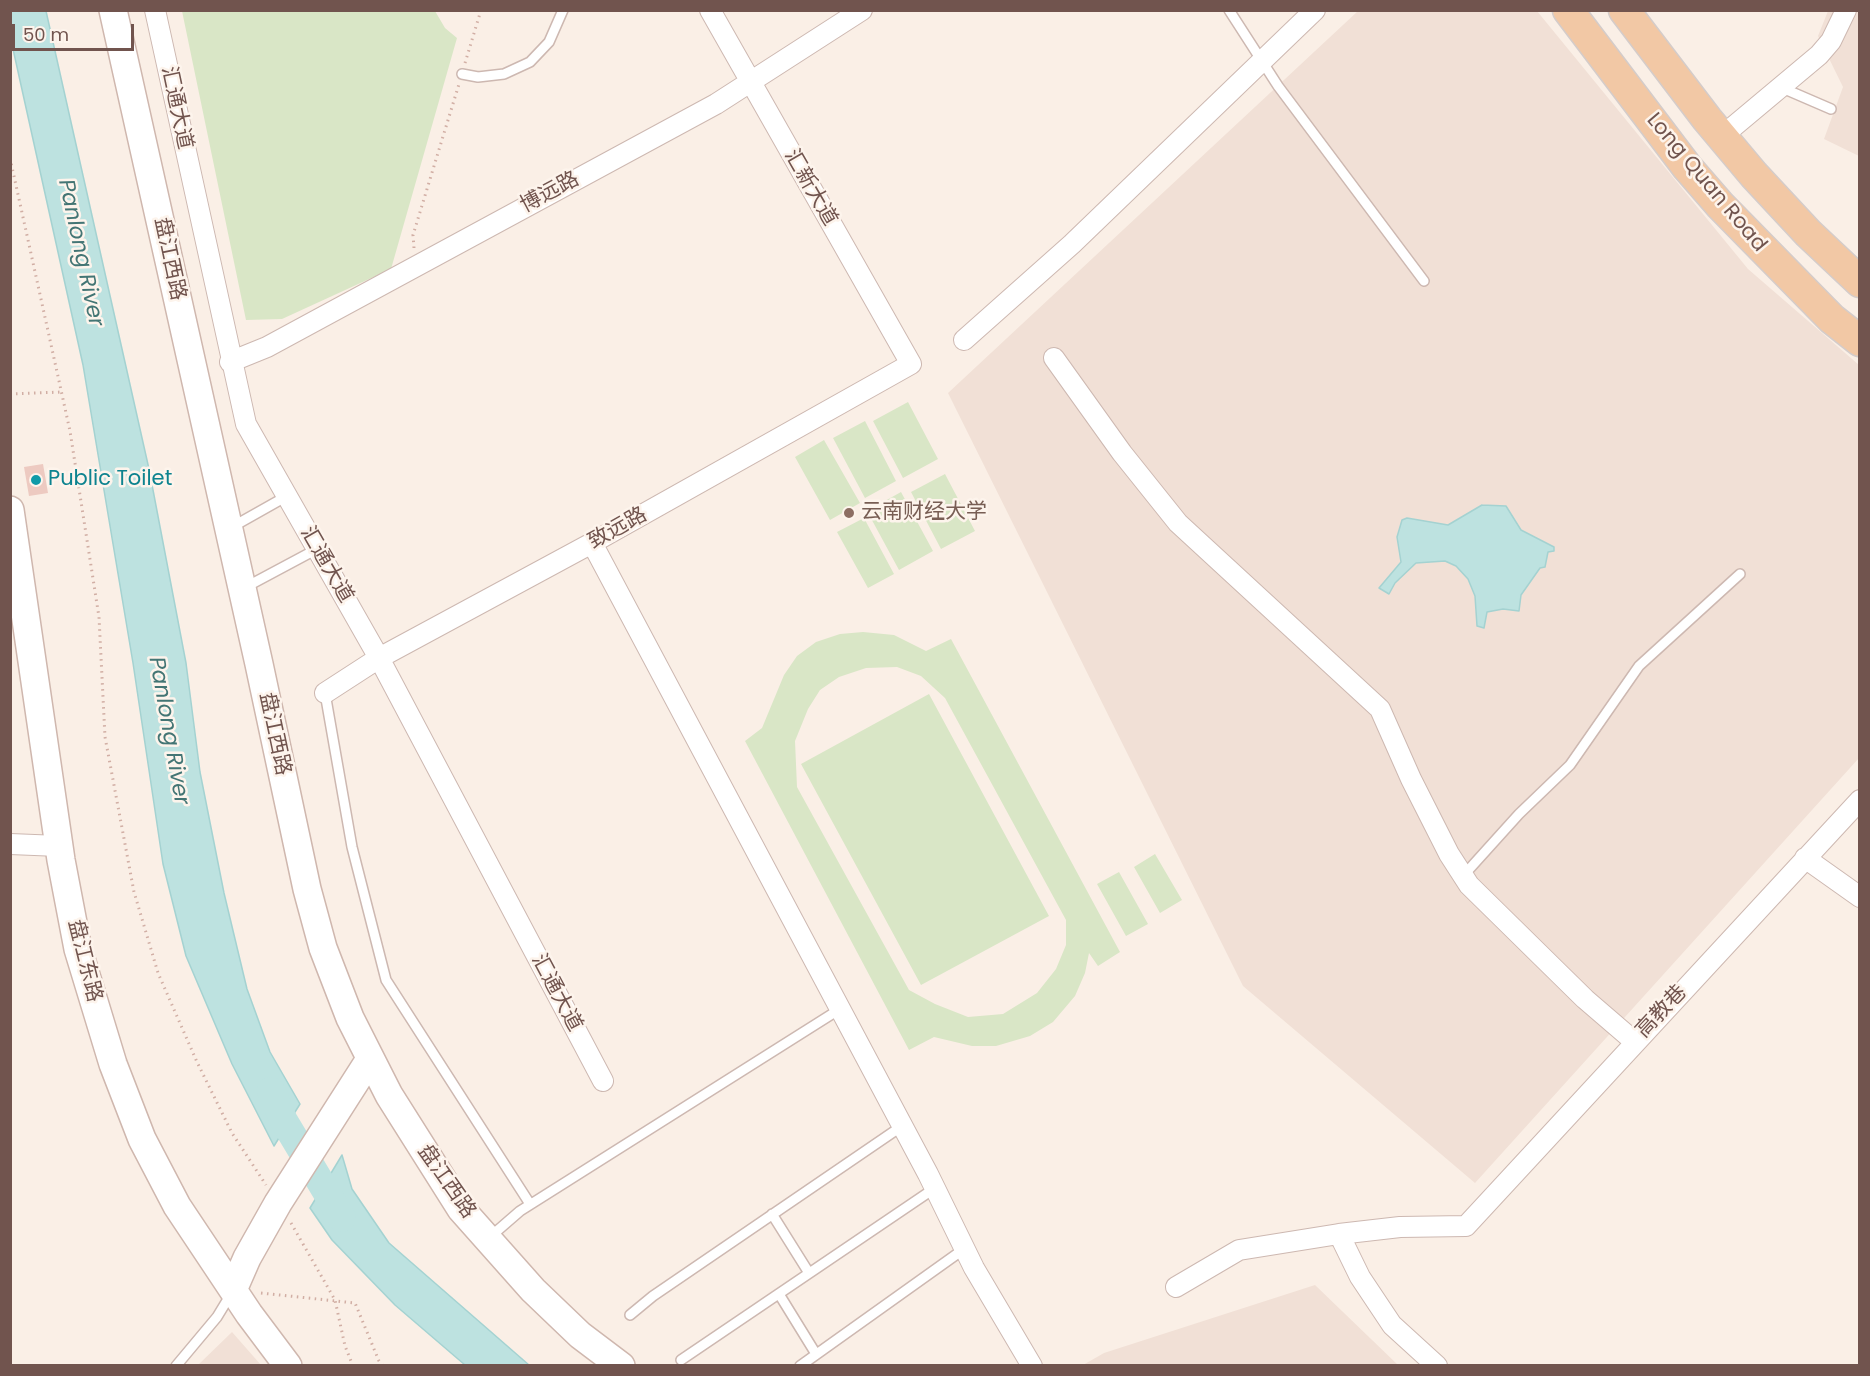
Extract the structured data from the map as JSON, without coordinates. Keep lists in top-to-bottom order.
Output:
{
  "streets": {
    "main road": ["Long Quan Road"],
    "street": [
      "汇通大道",
      "汇新大道",
      "博远路",
      "盘江西路",
      "致远路",
      "盘江东路",
      "高教巷"
    ]
  },
  "crossings": [
    ["汇通大道", "博远路"],
    ["汇通大道", "致远路"],
    ["汇新大道", "博远路"],
    ["汇新大道", "致远路"]
  ],
  "water": ["Panlong River"],
  "places": ["Public Toilet", "云南财经大学"],
  "scale_bar": "50 m"
}
